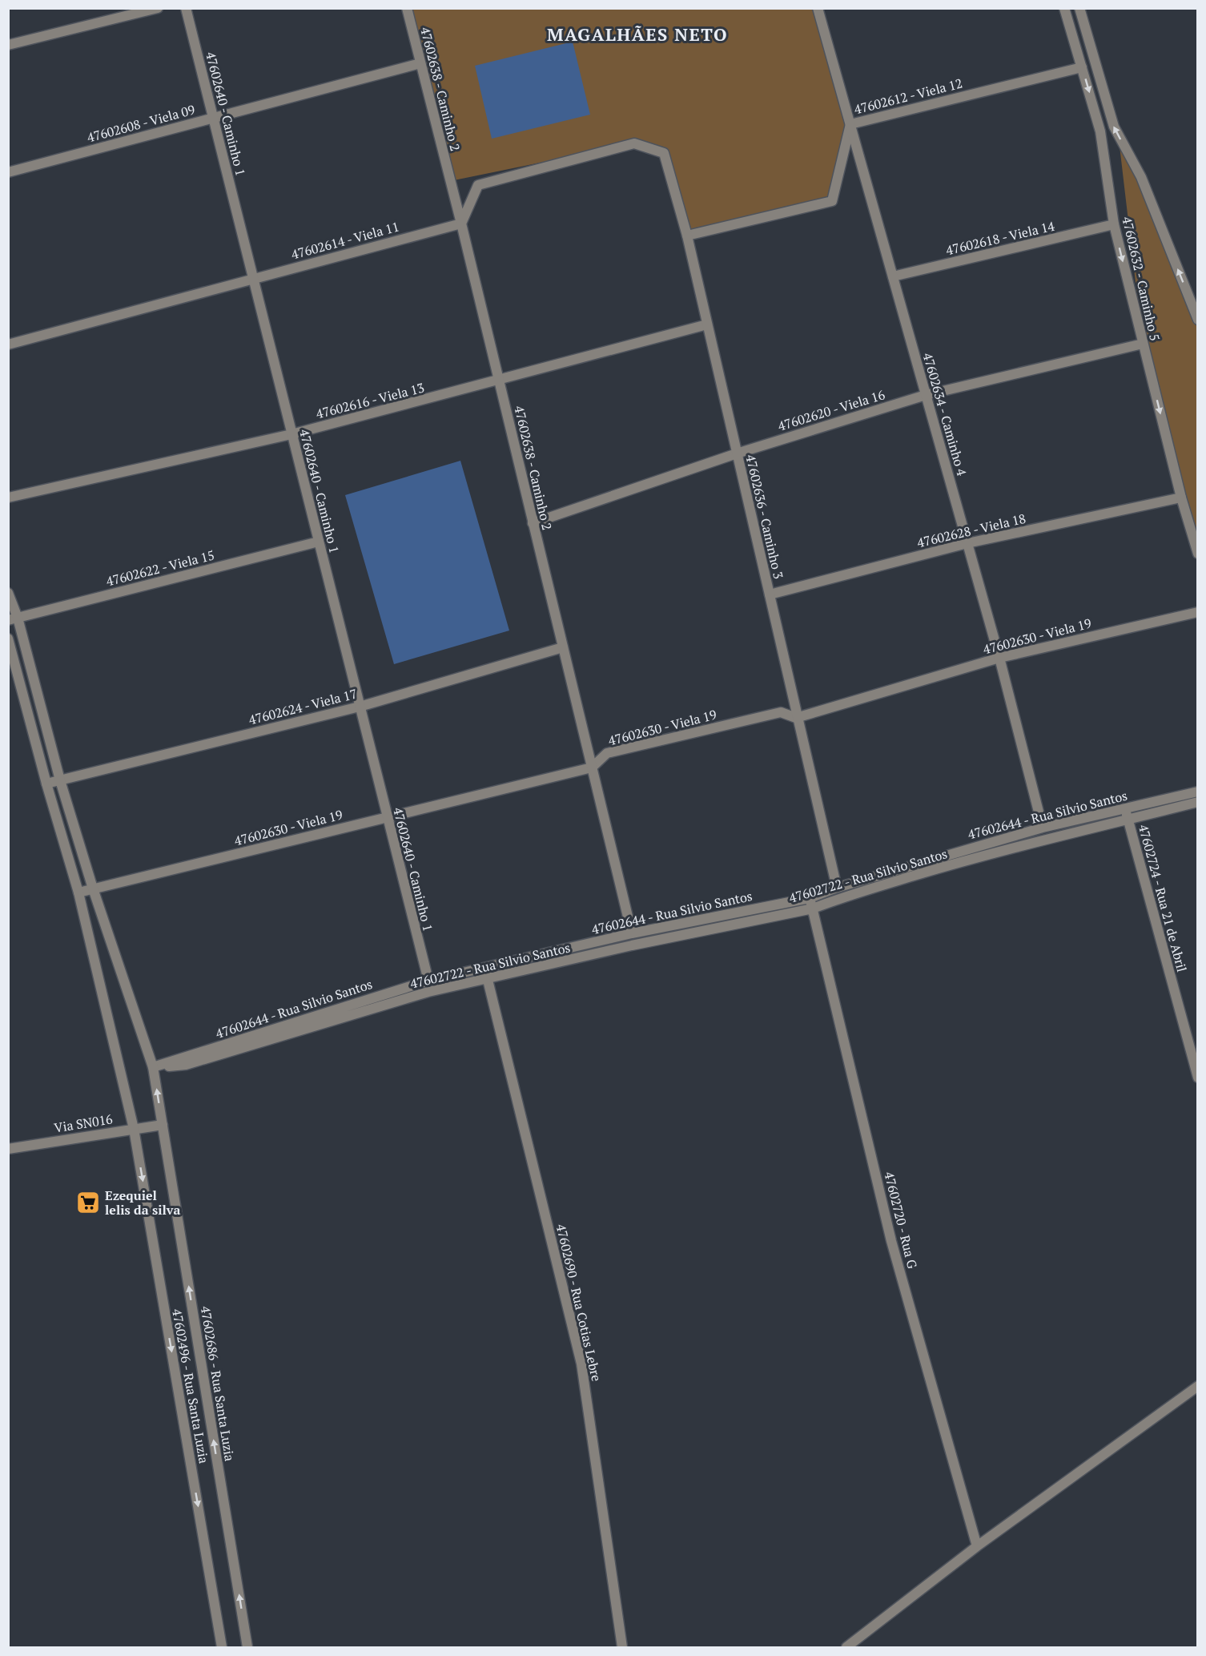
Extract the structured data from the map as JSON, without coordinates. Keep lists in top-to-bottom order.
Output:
{
  "streets": {
    "street": [
      "47602638 - Caminho 2",
      "47602612 - Viela 12",
      "47602640 - Caminho 1",
      "47602608 - Viela 09",
      "47602618 - Viela 14",
      "47602614 - Viela 11",
      "47602632 - Caminho 5",
      "47602616 - Viela 13",
      "47602620 - Viela 16",
      "47602634 - Caminho 4",
      "47602636 - Caminho 3",
      "47602628 - Viela 18",
      "47602622 - Viela 15",
      "47602630 - Viela 19",
      "47602624 - Viela 17",
      "47602644 - Rua Silvio Santos",
      "47602722 - Rua Silvio Santos",
      "47602724 - Rua 21 de Abril",
      "Via SN016",
      "47602720 - Rua G",
      "47602690 - Rua Cotias Lebre",
      "47602686 - Rua Santa Luzia",
      "47602496 - Rua Santa Luzia"
    ]
  },
  "crossings": [
    ["47602638 - Caminho 2", "47602608 - Viela 09"],
    ["47602638 - Caminho 2", "47602614 - Viela 11"],
    ["47602638 - Caminho 2", "47602616 - Viela 13"],
    ["47602638 - Caminho 2", "47602620 - Viela 16"],
    ["47602638 - Caminho 2", "47602636 - Caminho 3"],
    ["47602638 - Caminho 2", "47602630 - Viela 19"],
    ["47602638 - Caminho 2", "47602624 - Viela 17"],
    ["47602638 - Caminho 2", "47602644 - Rua Silvio Santos"],
    ["47602612 - Viela 12", "47602632 - Caminho 5"],
    ["47602612 - Viela 12", "47602634 - Caminho 4"],
    ["47602612 - Viela 12", "47602636 - Caminho 3"],
    ["47602640 - Caminho 1", "47602608 - Viela 09"],
    ["47602640 - Caminho 1", "47602614 - Viela 11"],
    ["47602640 - Caminho 1", "47602616 - Viela 13"],
    ["47602640 - Caminho 1", "47602622 - Viela 15"],
    ["47602640 - Caminho 1", "47602630 - Viela 19"],
    ["47602640 - Caminho 1", "47602624 - Viela 17"],
    ["47602640 - Caminho 1", "47602644 - Rua Silvio Santos"],
    ["47602618 - Viela 14", "47602632 - Caminho 5"],
    ["47602618 - Viela 14", "47602634 - Caminho 4"],
    ["47602614 - Viela 11", "47602636 - Caminho 3"],
    ["47602632 - Caminho 5", "47602620 - Viela 16"],
    ["47602632 - Caminho 5", "47602628 - Viela 18"],
    ["47602616 - Viela 13", "47602636 - Caminho 3"],
    ["47602620 - Viela 16", "47602634 - Caminho 4"],
    ["47602620 - Viela 16", "47602636 - Caminho 3"],
    ["47602634 - Caminho 4", "47602628 - Viela 18"],
    ["47602634 - Caminho 4", "47602630 - Viela 19"],
    ["47602634 - Caminho 4", "47602644 - Rua Silvio Santos"],
    ["47602636 - Caminho 3", "47602628 - Viela 18"],
    ["47602636 - Caminho 3", "47602630 - Viela 19"],
    ["47602636 - Caminho 3", "47602644 - Rua Silvio Santos"],
    ["47602622 - Viela 15", "47602686 - Rua Santa Luzia"],
    ["47602630 - Viela 19", "47602686 - Rua Santa Luzia"],
    ["47602630 - Viela 19", "47602496 - Rua Santa Luzia"],
    ["47602624 - Viela 17", "47602686 - Rua Santa Luzia"],
    ["47602624 - Viela 17", "47602496 - Rua Santa Luzia"],
    ["47602644 - Rua Silvio Santos", "47602722 - Rua Silvio Santos"],
    ["47602644 - Rua Silvio Santos", "47602724 - Rua 21 de Abril"],
    ["47602644 - Rua Silvio Santos", "47602720 - Rua G"],
    ["47602644 - Rua Silvio Santos", "47602690 - Rua Cotias Lebre"],
    ["47602644 - Rua Silvio Santos", "47602686 - Rua Santa Luzia"],
    ["47602722 - Rua Silvio Santos", "47602724 - Rua 21 de Abril"],
    ["47602722 - Rua Silvio Santos", "47602720 - Rua G"],
    ["47602722 - Rua Silvio Santos", "47602690 - Rua Cotias Lebre"],
    ["47602722 - Rua Silvio Santos", "47602686 - Rua Santa Luzia"],
    ["Via SN016", "47602686 - Rua Santa Luzia"],
    ["Via SN016", "47602496 - Rua Santa Luzia"]
  ],
  "one_way": ["47602686 - Rua Santa Luzia", "47602496 - Rua Santa Luzia"],
  "districts": ["MAGALHÃES NETO"],
  "places": {
    "supermarket": ["Ezequiel lelis da silva"]
  }
}
